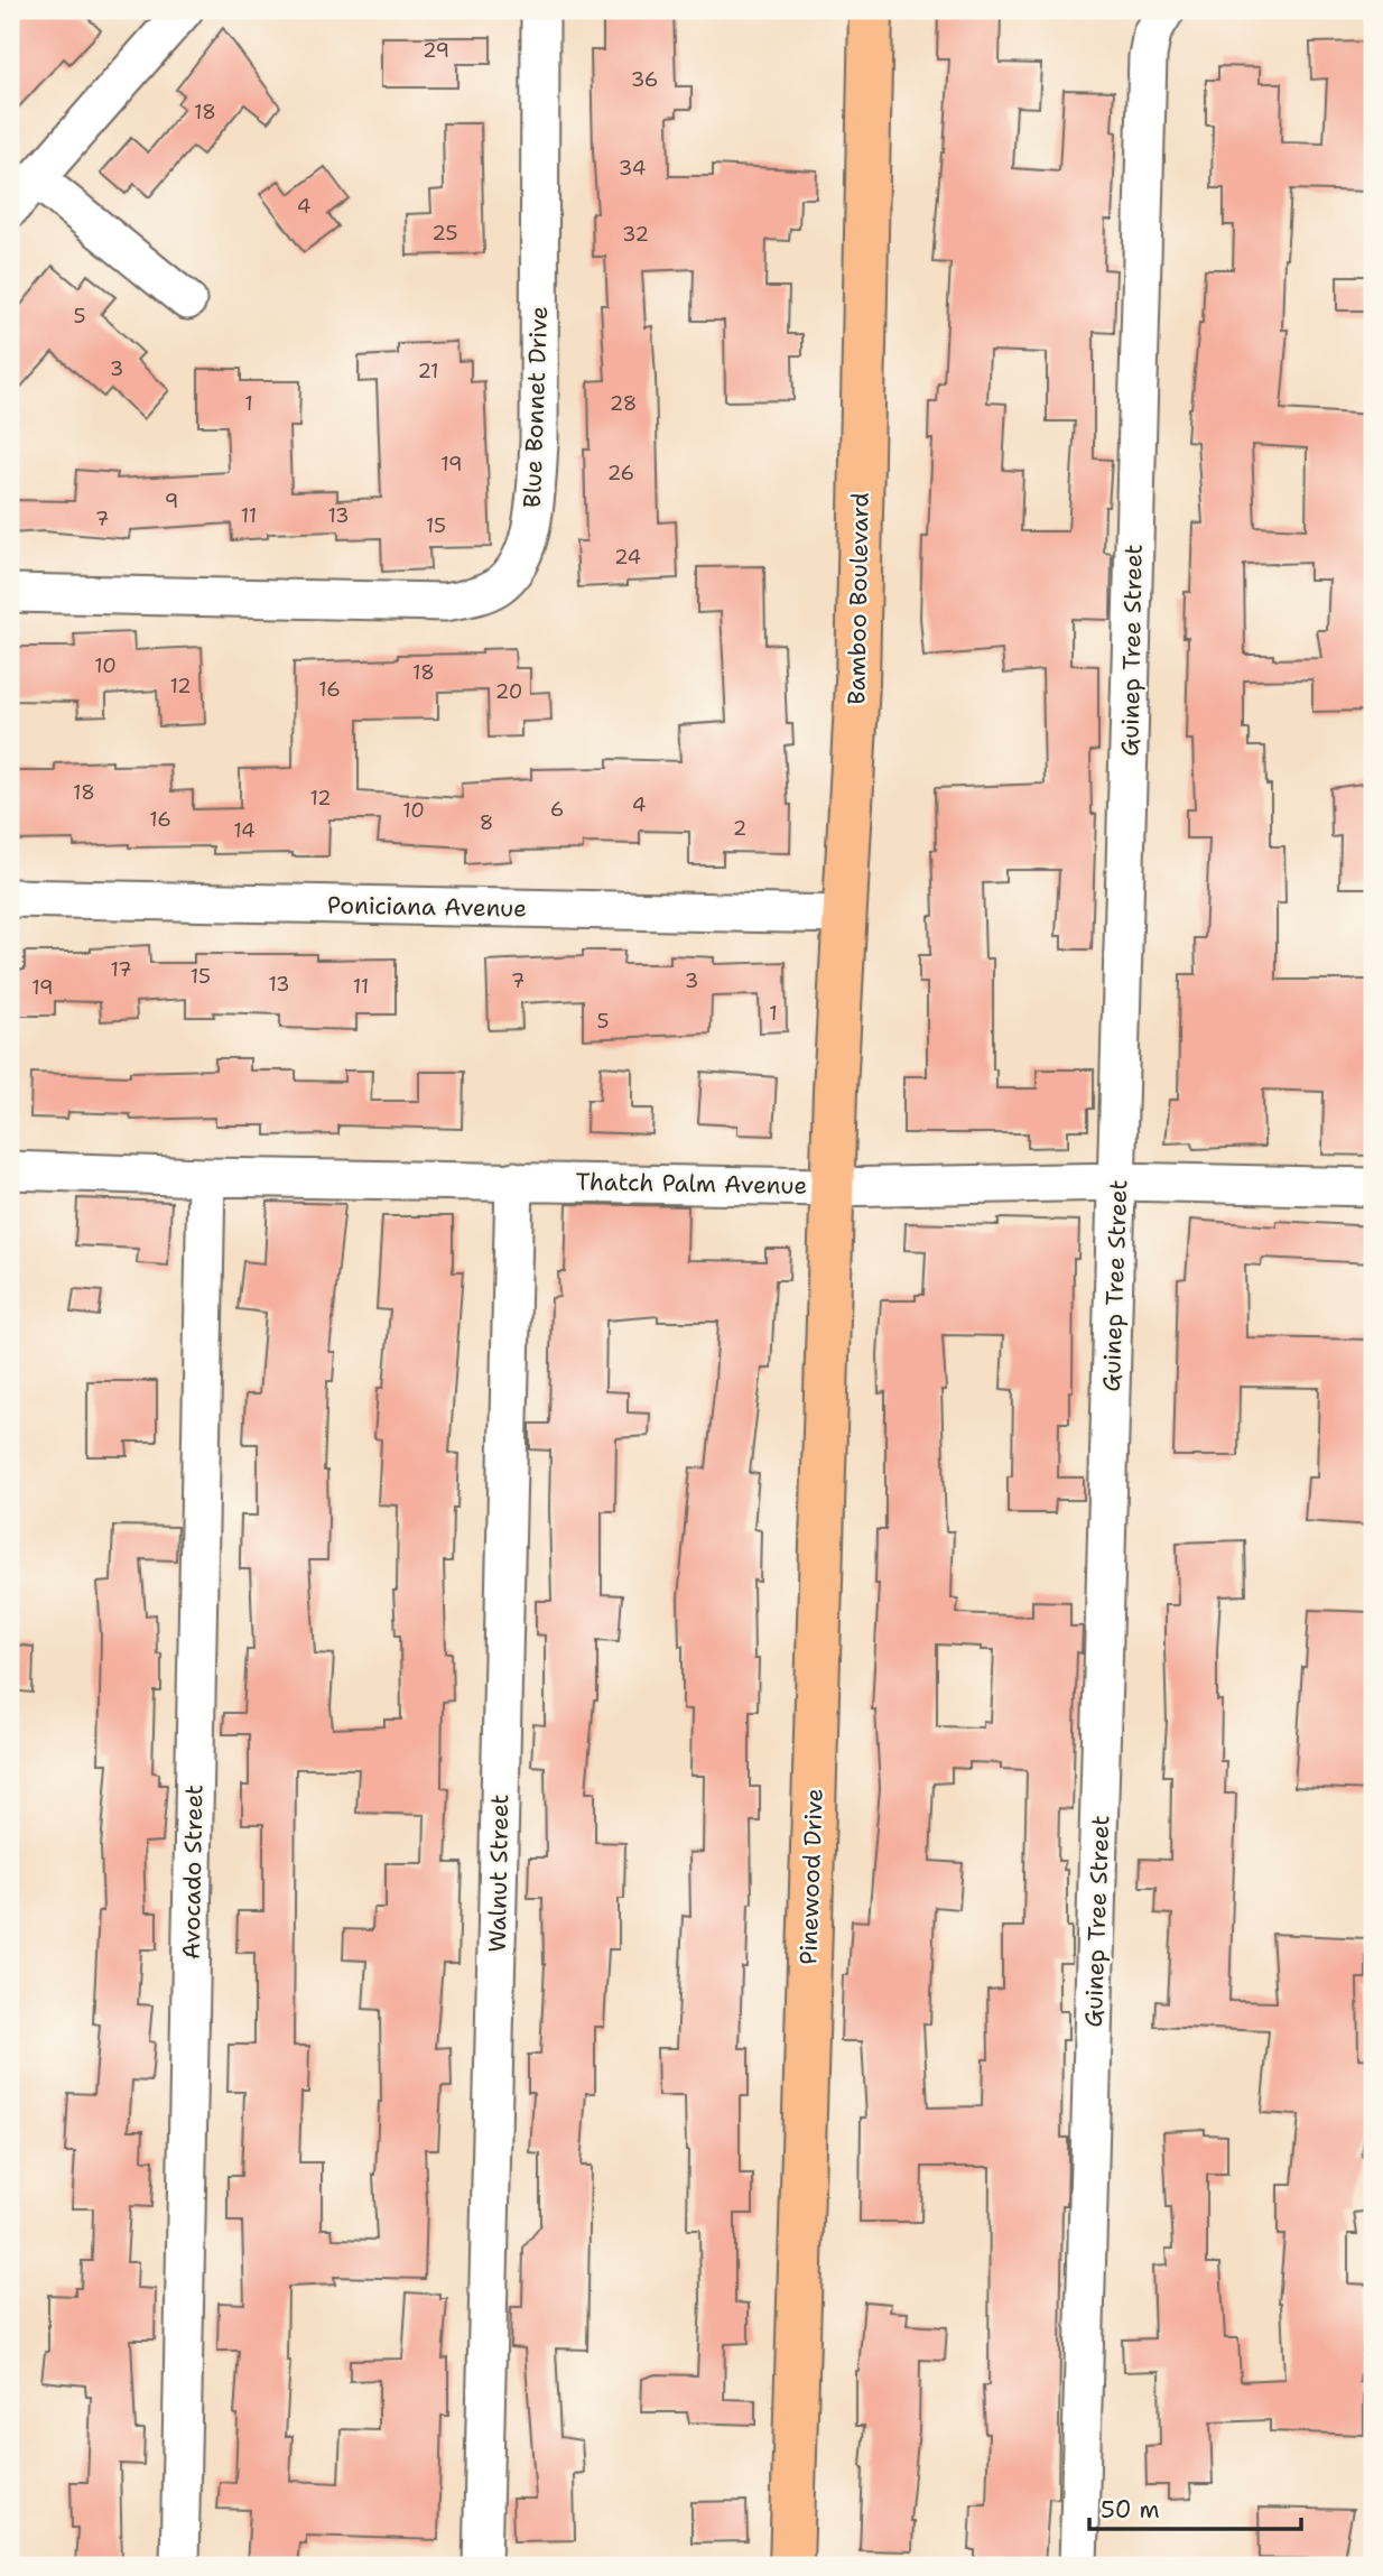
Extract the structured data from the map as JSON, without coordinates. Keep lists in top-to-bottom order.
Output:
{
  "streets": {
    "main road": ["Bamboo Boulevard", "Pinewood Drive"],
    "street": [
      "Blue Bonnet Drive",
      "Guinep Tree Street",
      "Poniciana Avenue",
      "Thatch Palm Avenue",
      "Avocado Street",
      "Walnut Street"
    ]
  },
  "crossings": [
    ["Bamboo Boulevard", "Poniciana Avenue"],
    ["Bamboo Boulevard", "Thatch Palm Avenue"],
    ["Bamboo Boulevard", "Pinewood Drive"],
    ["Guinep Tree Street", "Thatch Palm Avenue"],
    ["Thatch Palm Avenue", "Avocado Street"],
    ["Thatch Palm Avenue", "Walnut Street"],
    ["Thatch Palm Avenue", "Pinewood Drive"]
  ],
  "house_numbers": [
    "29",
    "36",
    "18",
    "34",
    "4",
    "25",
    "32",
    "5",
    "3",
    "21",
    "1",
    "28",
    "19",
    "26",
    "9",
    "11",
    "13",
    "7",
    "15",
    "24",
    "10",
    "18",
    "12",
    "16",
    "20",
    "18",
    "12",
    "4",
    "6",
    "10",
    "16",
    "8",
    "2",
    "14",
    "17",
    "15",
    "7",
    "3",
    "13",
    "11",
    "19",
    "1",
    "5"
  ],
  "scale_bar": "50 m"
}
